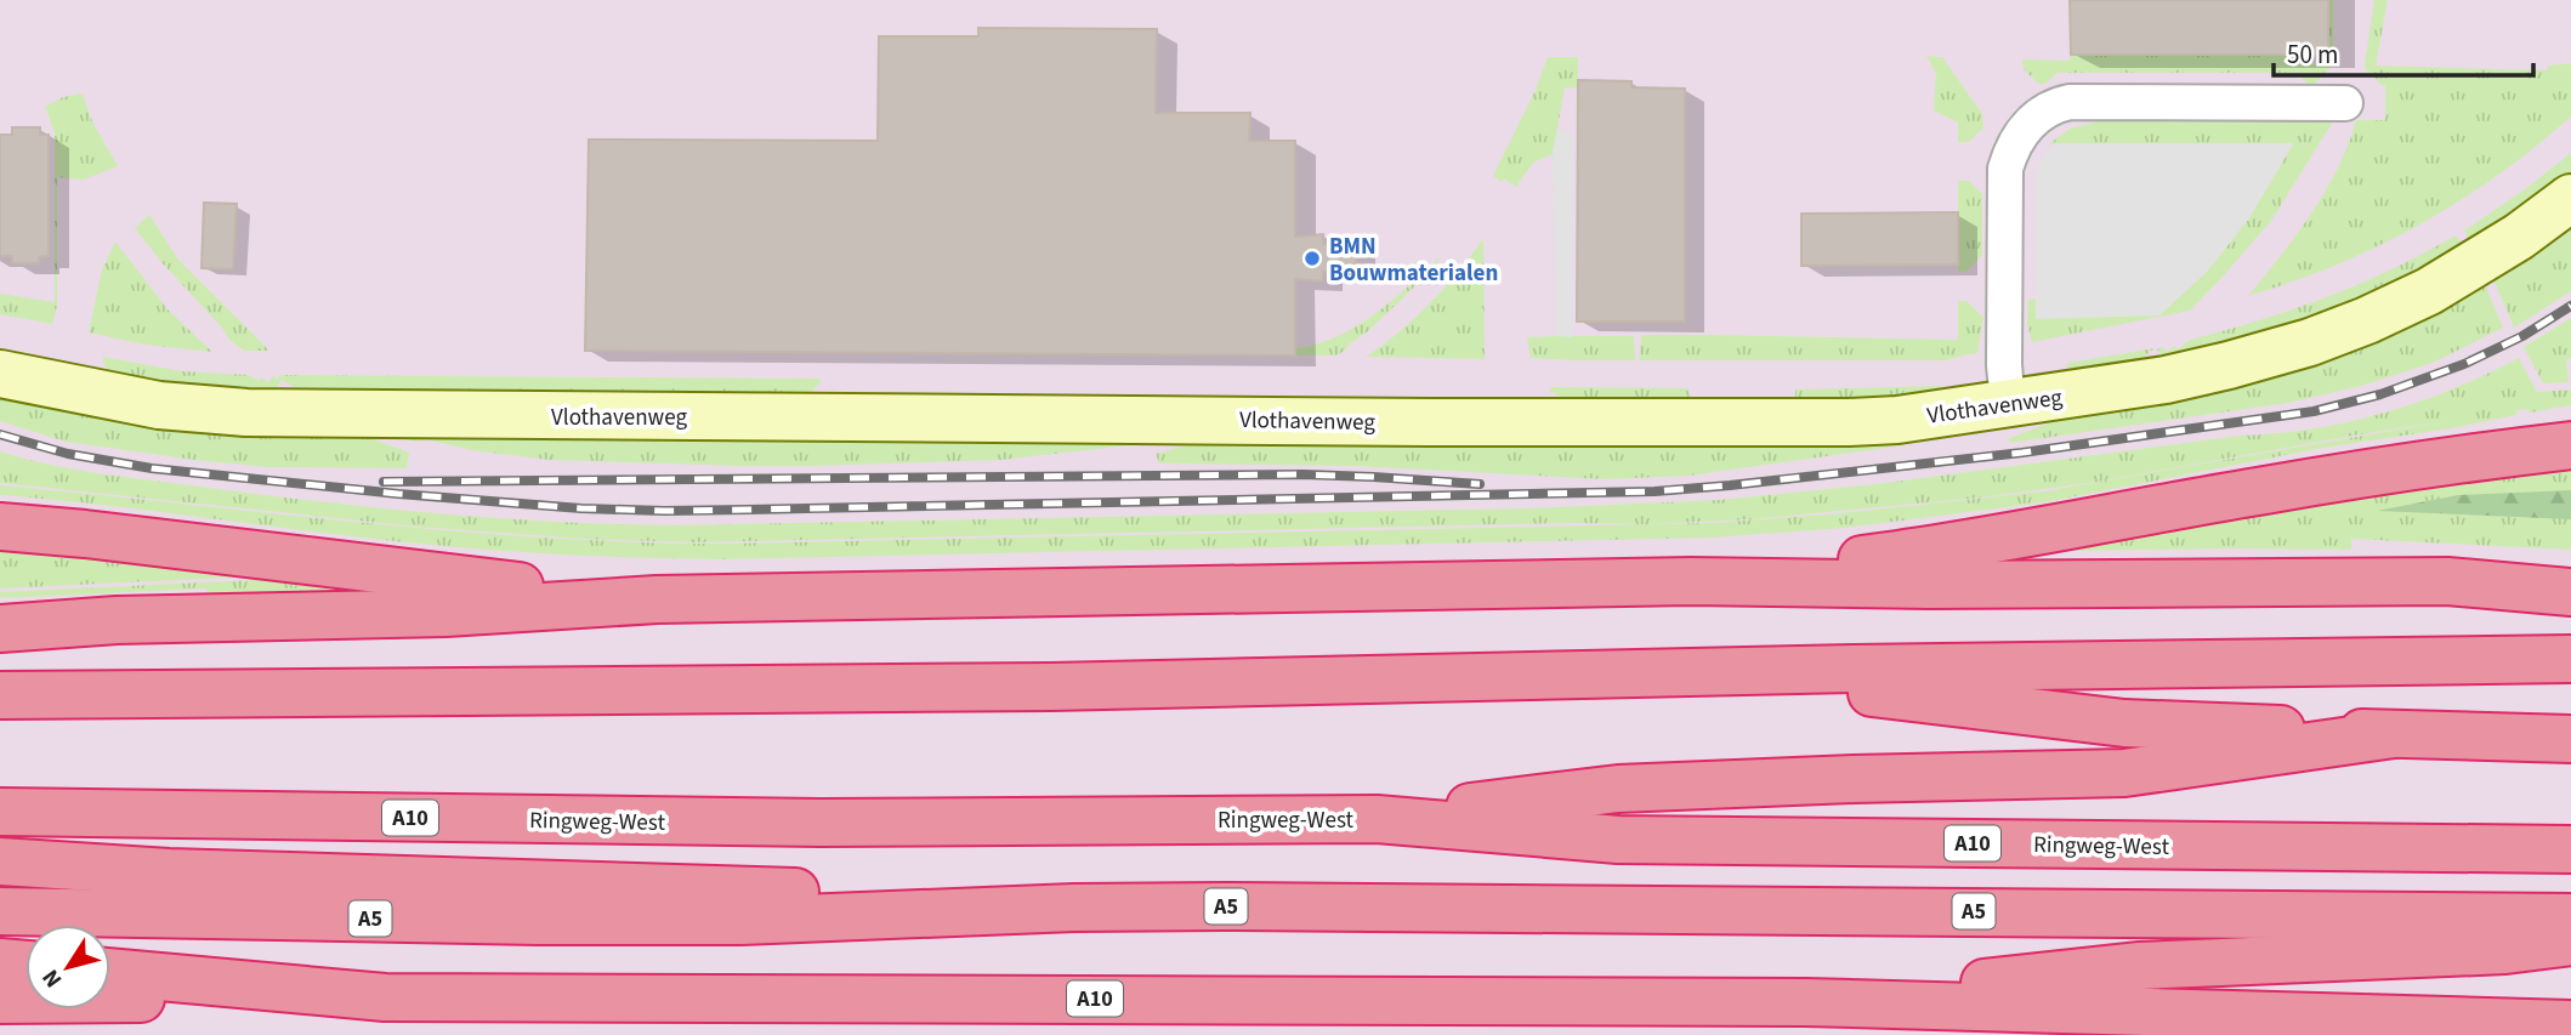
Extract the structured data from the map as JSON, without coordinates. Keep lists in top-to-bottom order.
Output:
{
  "streets": {
    "highway": ["A10", "Ringweg-West", "A5"],
    "main road": ["Vlothavenweg"]
  },
  "places": ["BMN Bouwmaterialen"],
  "scale_bar": "50 m",
  "north": "bottom left"
}
